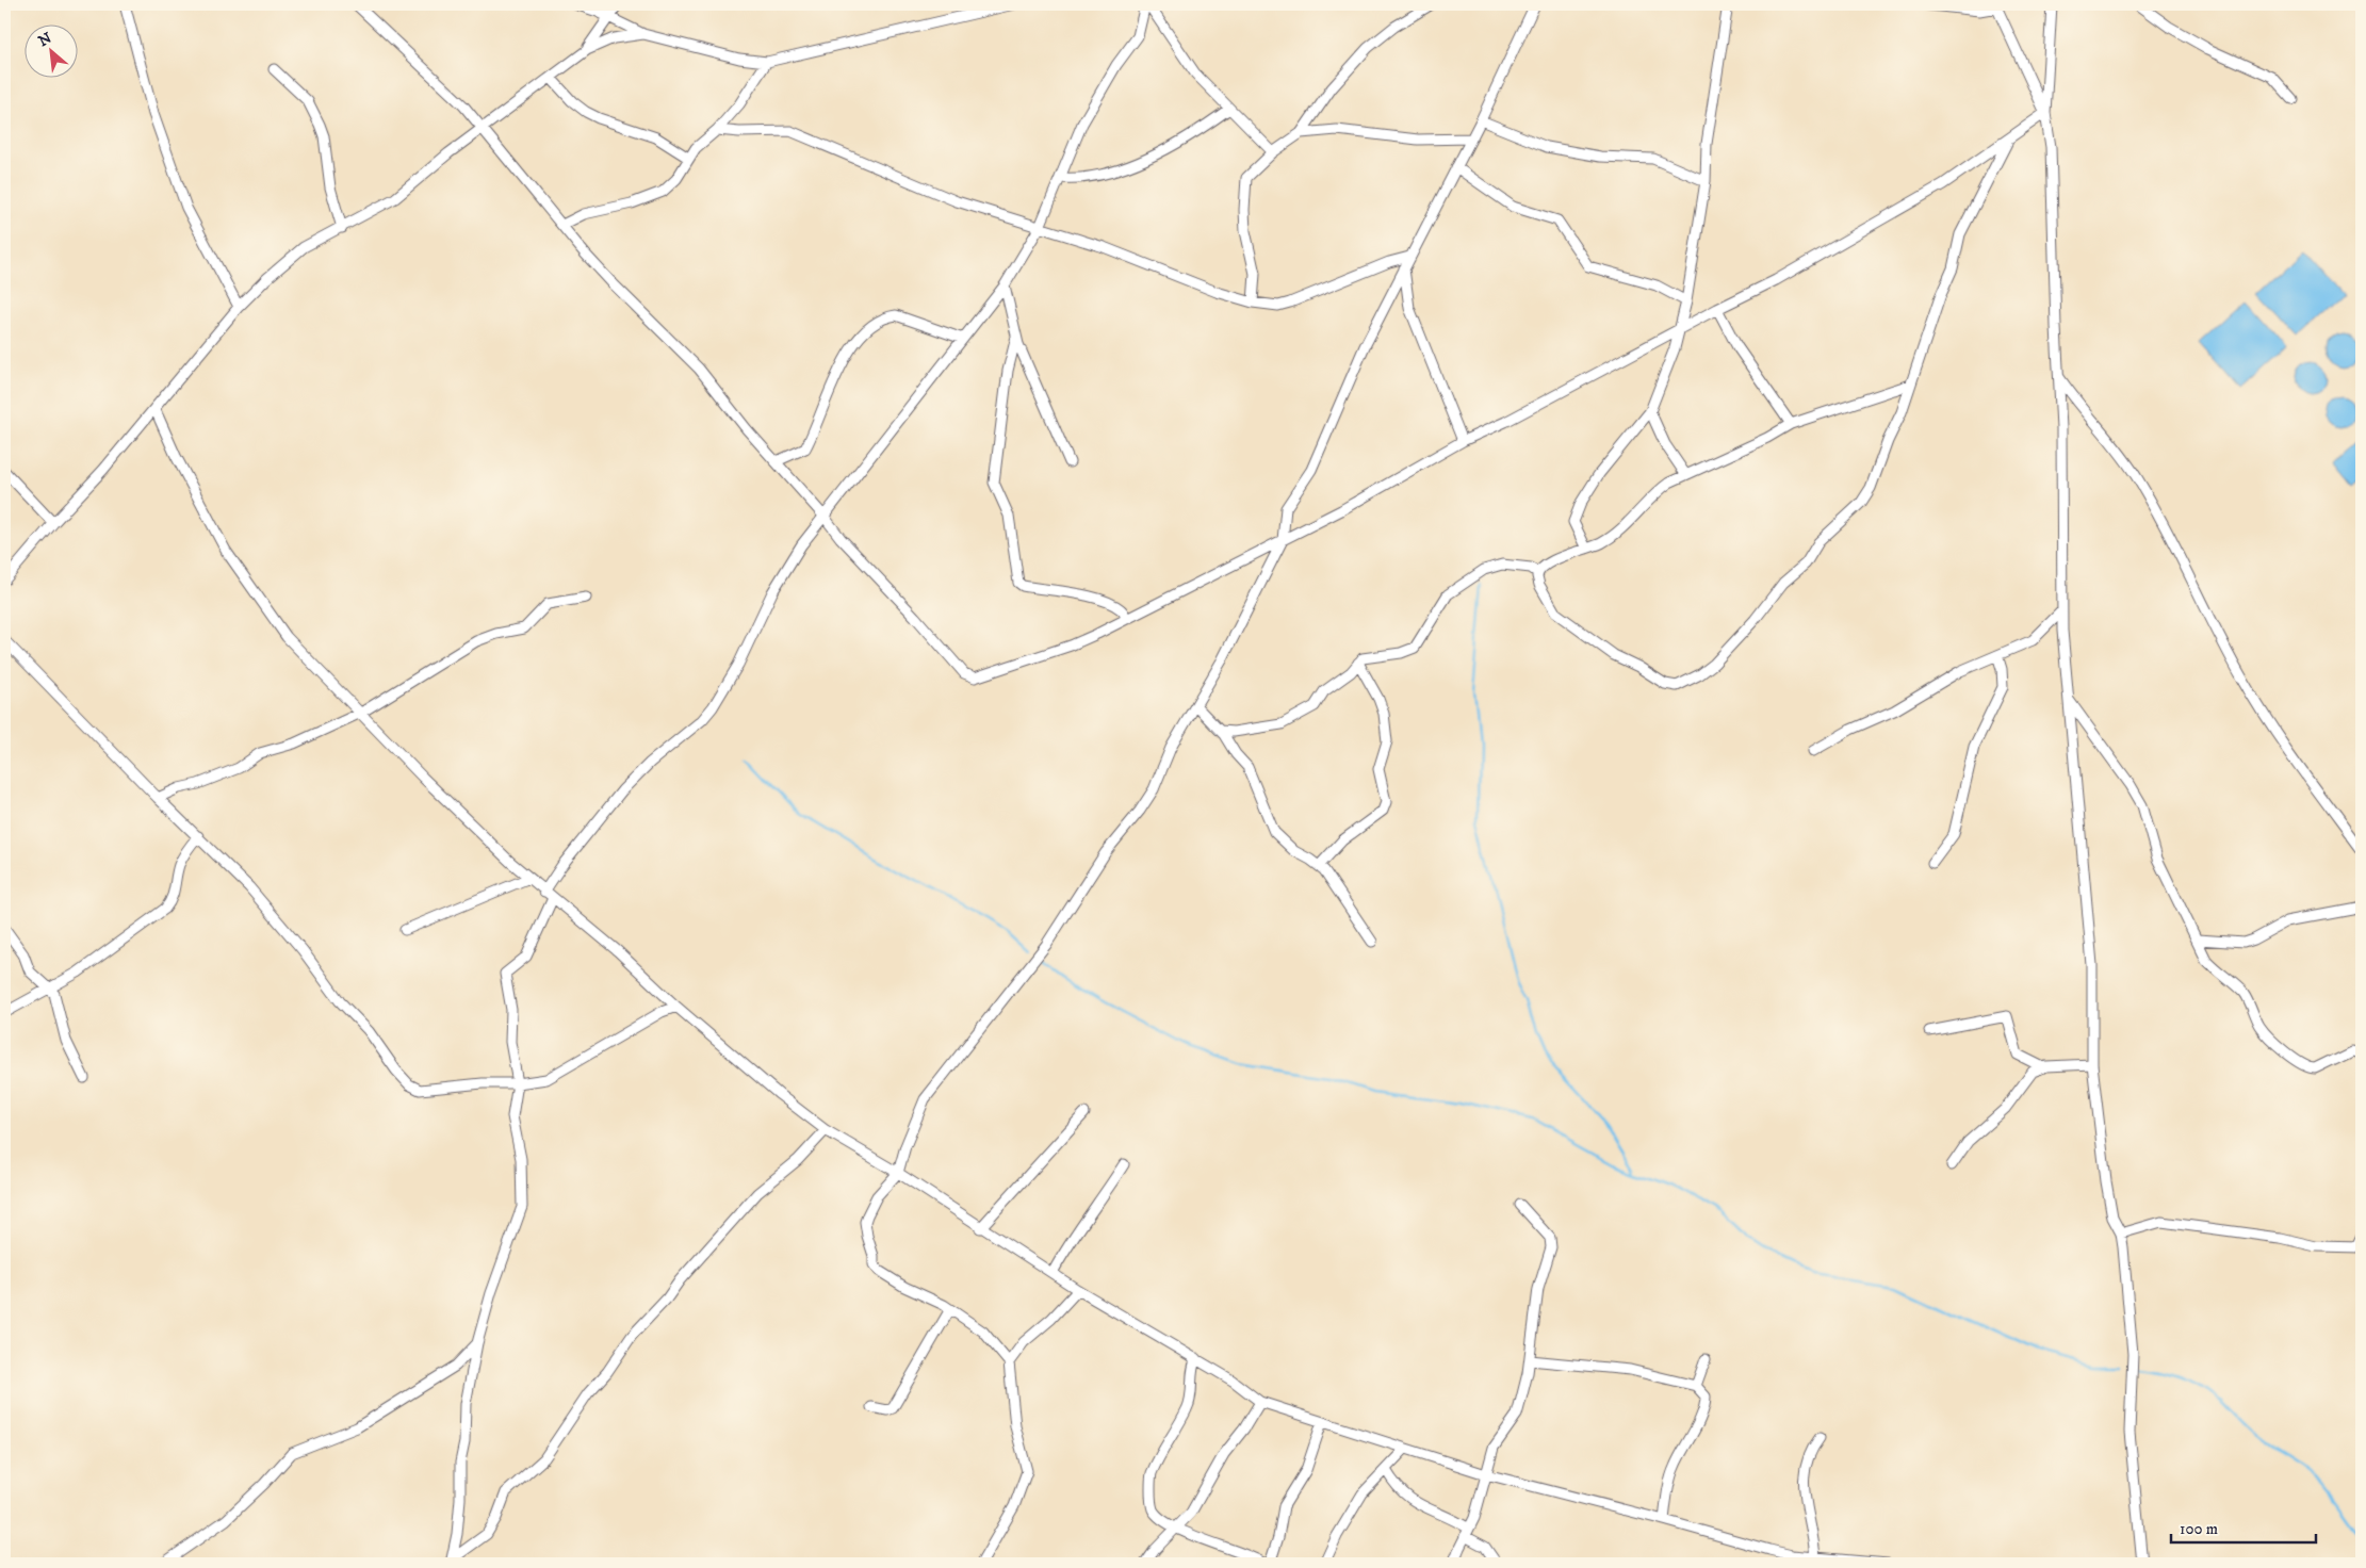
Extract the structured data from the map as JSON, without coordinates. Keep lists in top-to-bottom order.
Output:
{
  "scale_bar": "100 m",
  "north": "top left"
}
